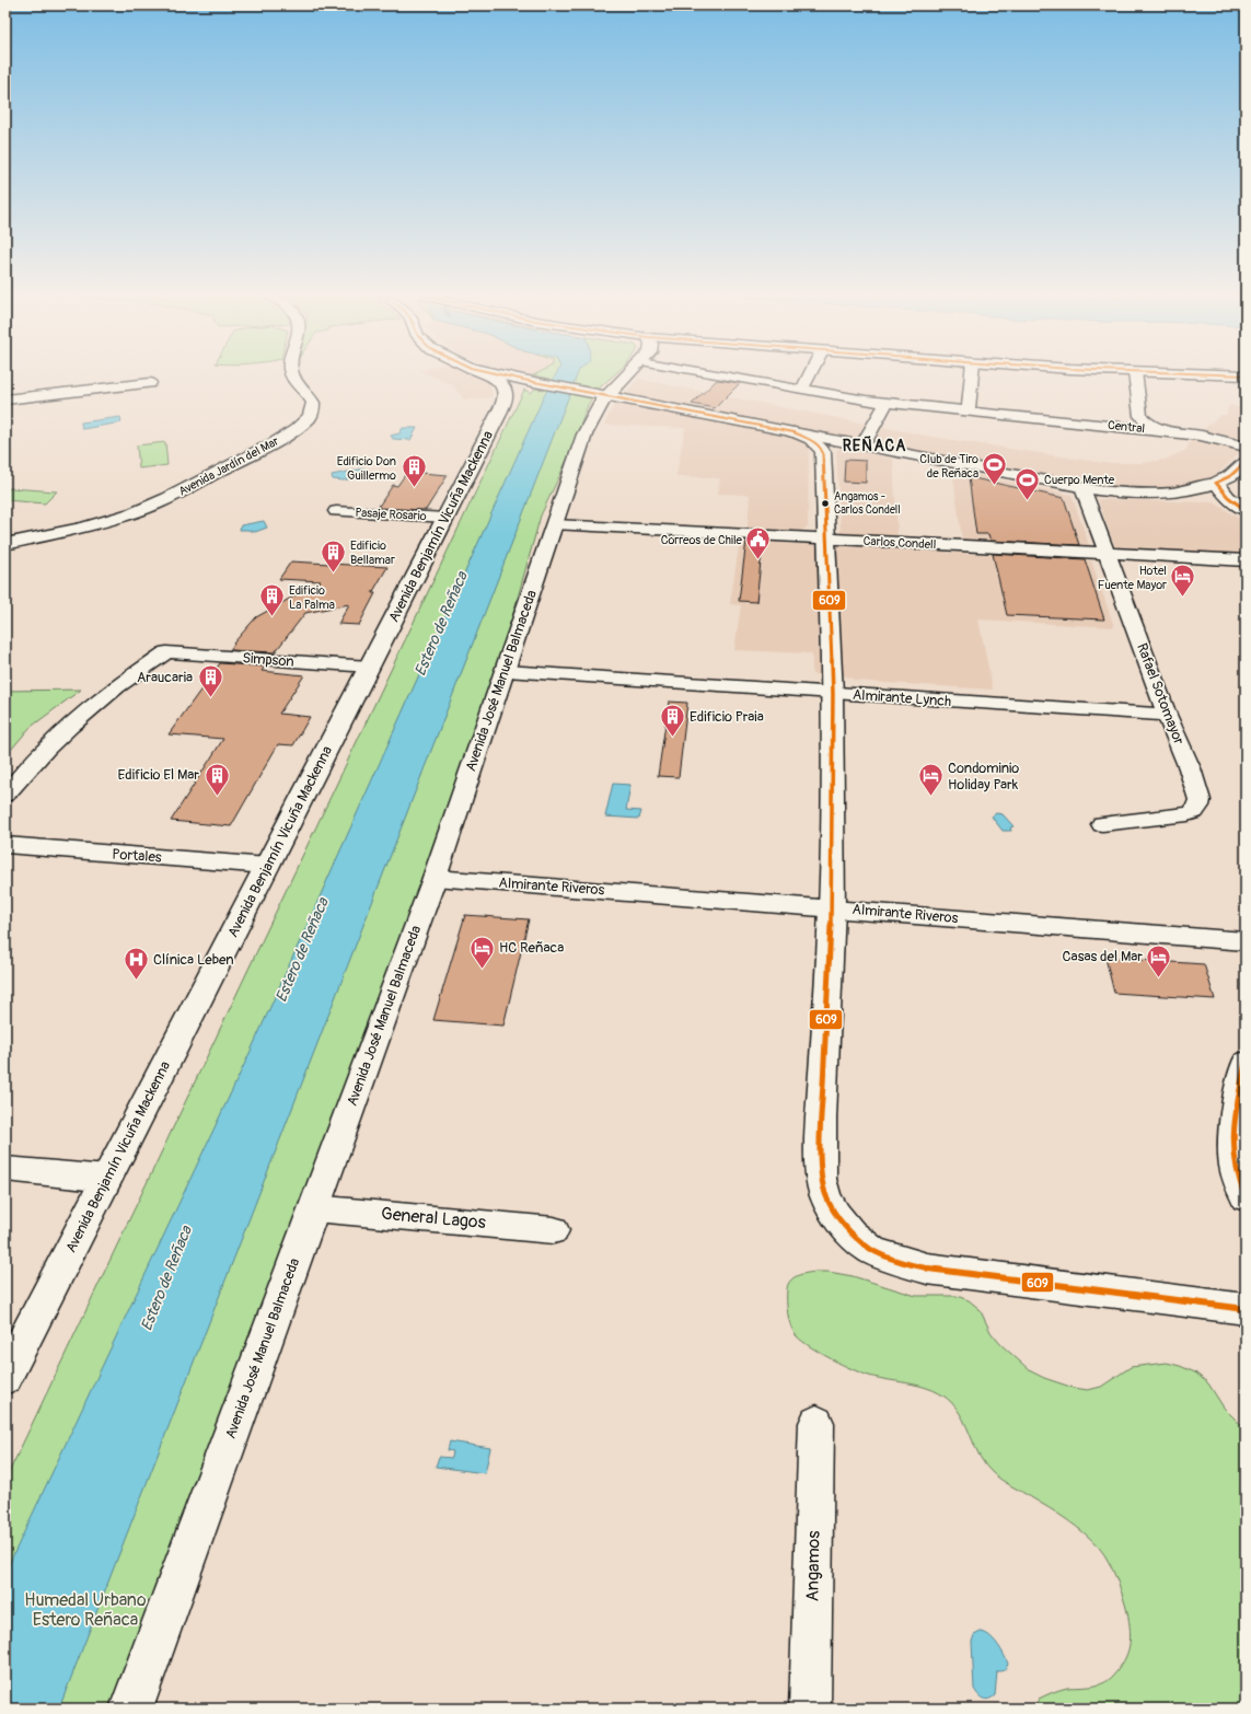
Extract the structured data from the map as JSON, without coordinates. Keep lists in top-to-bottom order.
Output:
{
  "streets": {
    "main road": ["Avenida Jardín del Mar", "Avenida Benjamín Vicuña Mackenna", "Avenida José Manuel Balmaceda"],
    "street": [
      "Central",
      "Pasaje Rosario",
      "Carlos Condell",
      "Simpson",
      "Rafael Sotomayor",
      "Almirante Lynch",
      "Portales",
      "Almirante Riveros",
      "General Lagos",
      "Angamos"
    ]
  },
  "crossings": [
    ["Pasaje Rosario", "Avenida Benjamín Vicuña Mackenna"],
    ["Avenida Benjamín Vicuña Mackenna", "Simpson"],
    ["Avenida Benjamín Vicuña Mackenna", "Portales"],
    ["Carlos Condell", "Avenida José Manuel Balmaceda"],
    ["Carlos Condell", "Rafael Sotomayor"],
    ["Avenida José Manuel Balmaceda", "Almirante Lynch"],
    ["Avenida José Manuel Balmaceda", "Almirante Riveros"],
    ["Avenida José Manuel Balmaceda", "General Lagos"],
    ["Rafael Sotomayor", "Almirante Lynch"]
  ],
  "districts": ["REÑACA"],
  "water": ["Estero de Reñaca"],
  "parks": ["Humedal Urbano Estero Reñaca"],
  "places": {
    "sports": ["Club de Tiro de Reñaca", "Cuerpo Mente"],
    "building": [
      "Edificio Don Guillermo",
      "Edificio Bellamar",
      "Edificio La Palma",
      "Araucaria",
      "Edificio Praia",
      "Edificio El Mar"
    ],
    "other": ["Angamos - Carlos Condell"],
    "public building": ["Correos de Chile"],
    "hotel": [
      "Hotel Fuente Mayor",
      "Condominio Holiday Park",
      "HC Reñaca",
      "Casas del Mar"
    ],
    "hospital": ["Clínica Leben"]
  },
  "lines": ["transit line 609"]
}
